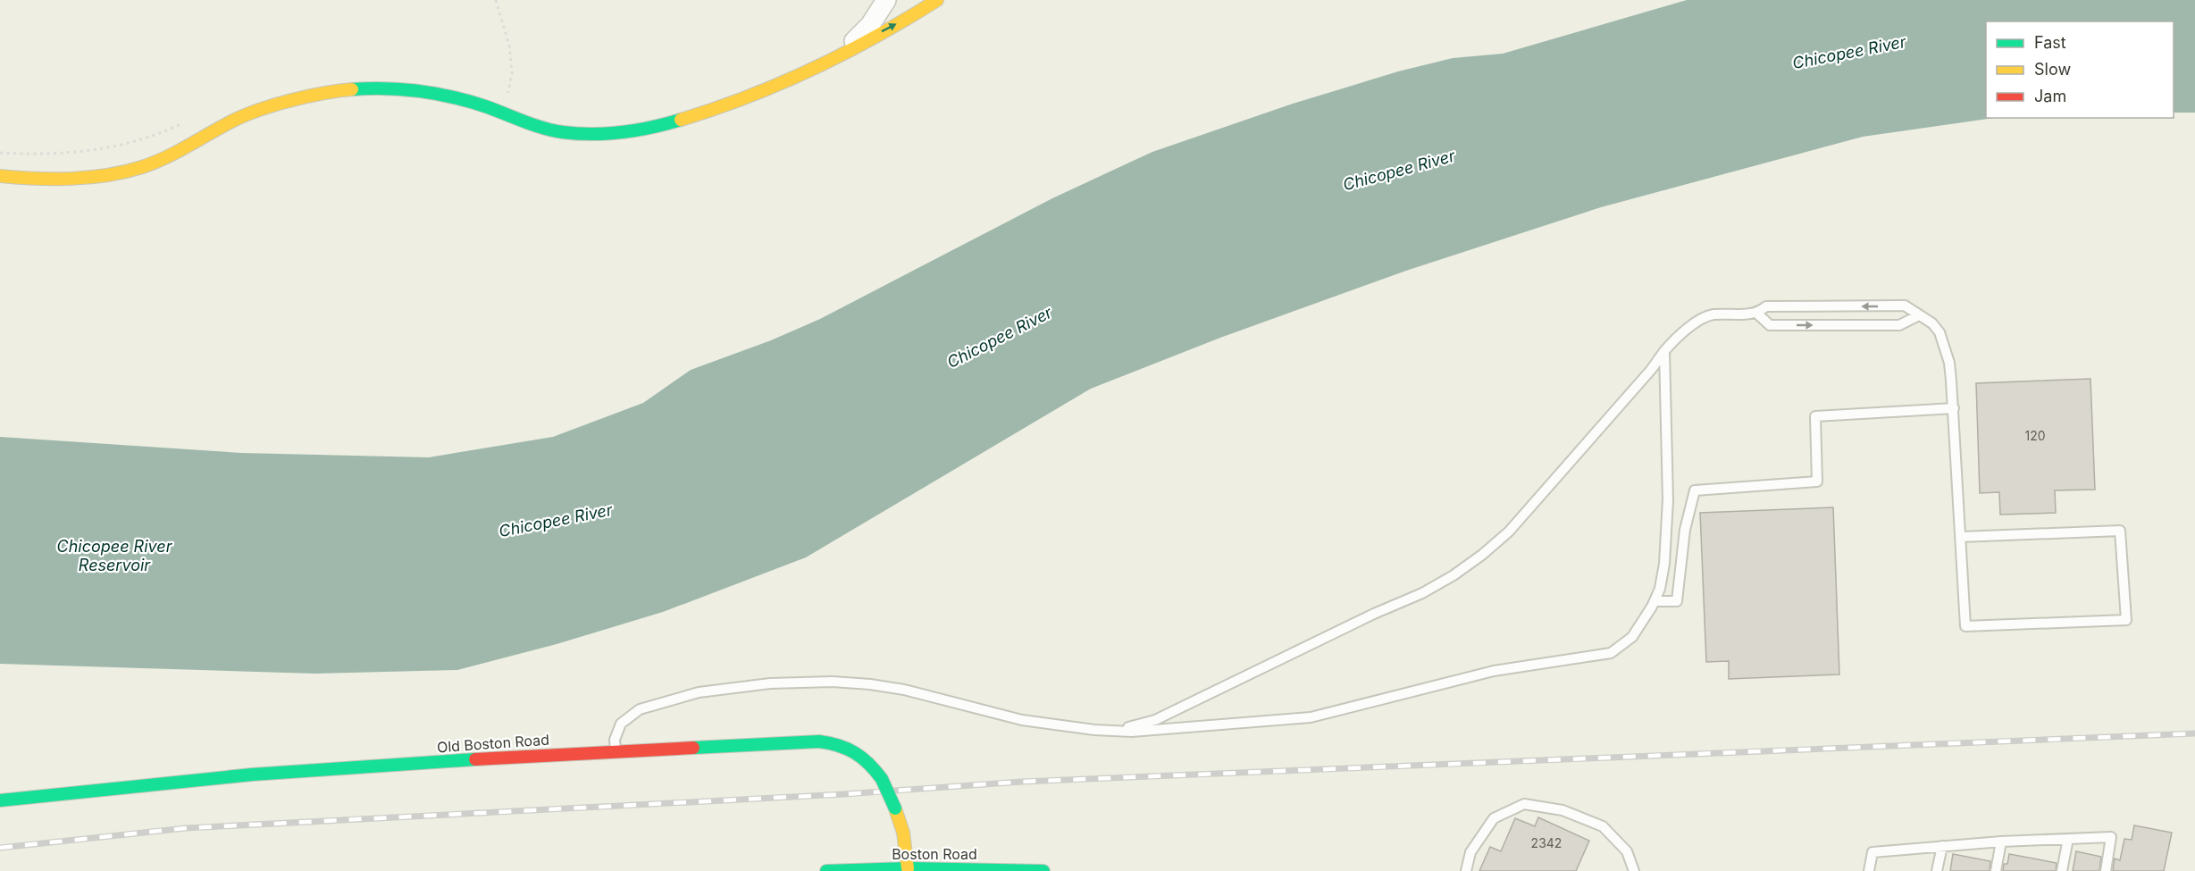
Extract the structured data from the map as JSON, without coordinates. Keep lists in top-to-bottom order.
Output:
{
  "streets": {
    "street": ["Old Boston Road", "Boston Road"]
  },
  "crossings": [
    ["Old Boston Road", "Boston Road"]
  ],
  "water": ["Chicopee River", "Chicopee River Reservoir"],
  "house_numbers": ["120", "2342"],
  "legend": ["Fast", "Slow", "Jam"]
}
